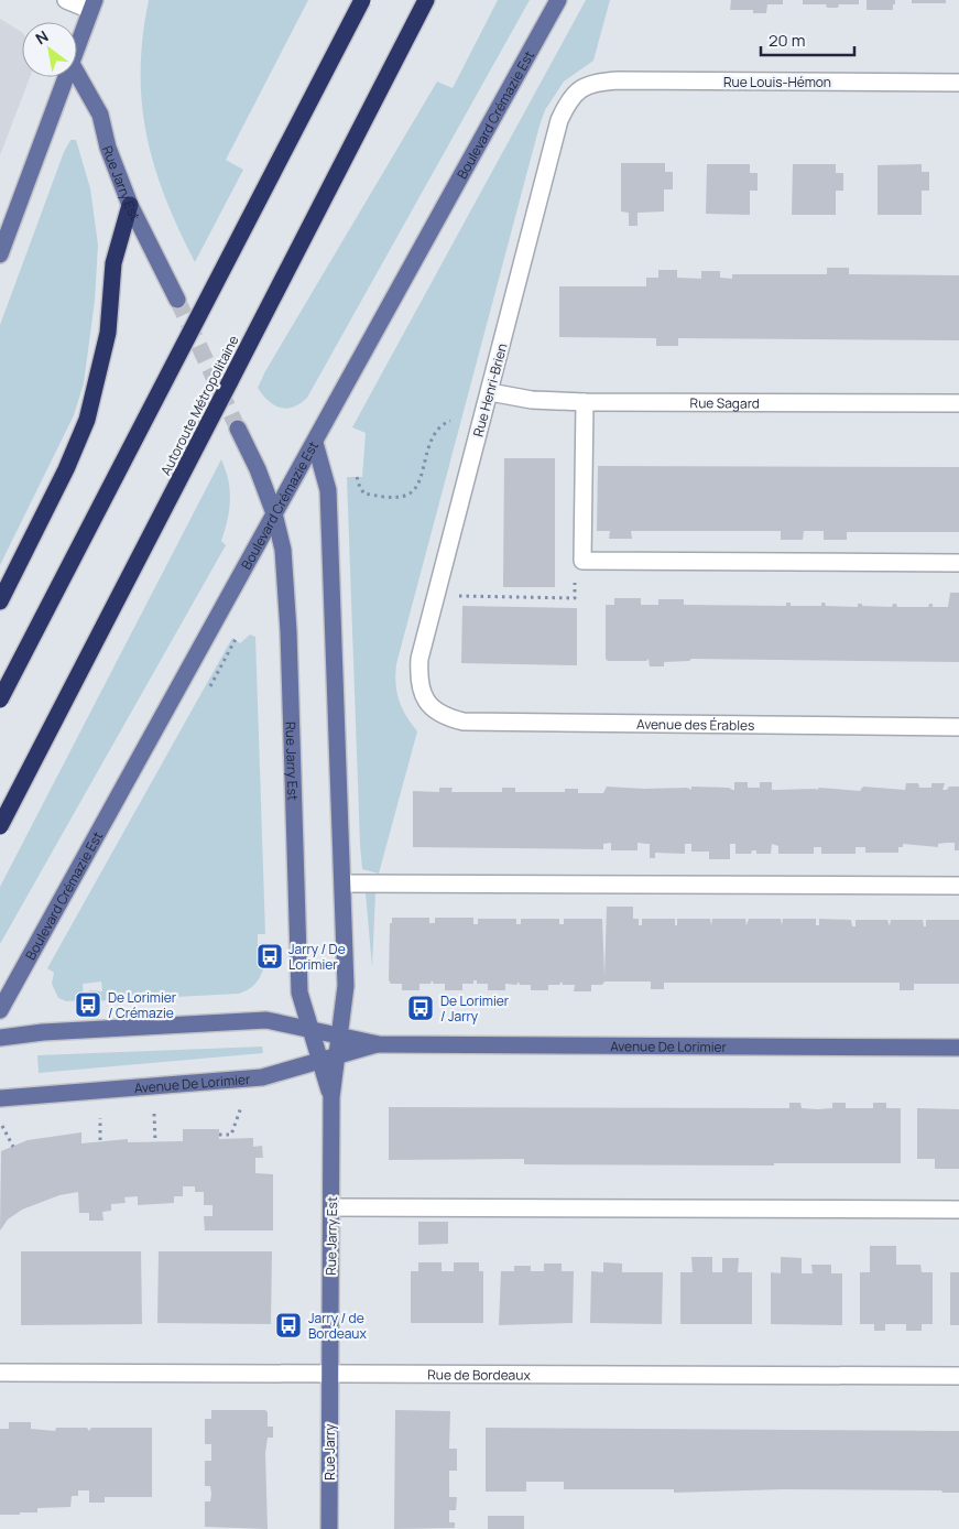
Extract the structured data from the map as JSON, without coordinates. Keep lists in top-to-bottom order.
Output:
{
  "streets": {
    "highway": ["Autoroute Métropolitaine"],
    "main road": [
      "Boulevard Crémazie Est",
      "Rue Jarry Est",
      "Avenue De Lorimier",
      "Rue Jarry"
    ],
    "street": [
      "Rue Louis-Hémon",
      "Rue Henri-Brien",
      "Rue Sagard",
      "Avenue des Érables",
      "Rue de Bordeaux"
    ]
  },
  "crossings": [
    ["Rue Louis-Hémon", "Rue Henri-Brien"],
    ["Boulevard Crémazie Est", "Rue Jarry Est"],
    ["Rue Jarry Est", "Avenue De Lorimier"],
    ["Rue Jarry Est", "Rue de Bordeaux"],
    ["Rue Jarry Est", "Rue Jarry"],
    ["Rue Henri-Brien", "Rue Sagard"],
    ["Rue Henri-Brien", "Avenue des Érables"],
    ["Rue de Bordeaux", "Rue Jarry"]
  ],
  "places": {
    "bus stop": [
      "Jarry / De Lorimier",
      "De Lorimier / Crémazie",
      "De Lorimier / Jarry",
      "Jarry / de Bordeaux"
    ]
  },
  "scale_bar": "20 m",
  "north": "top left"
}
